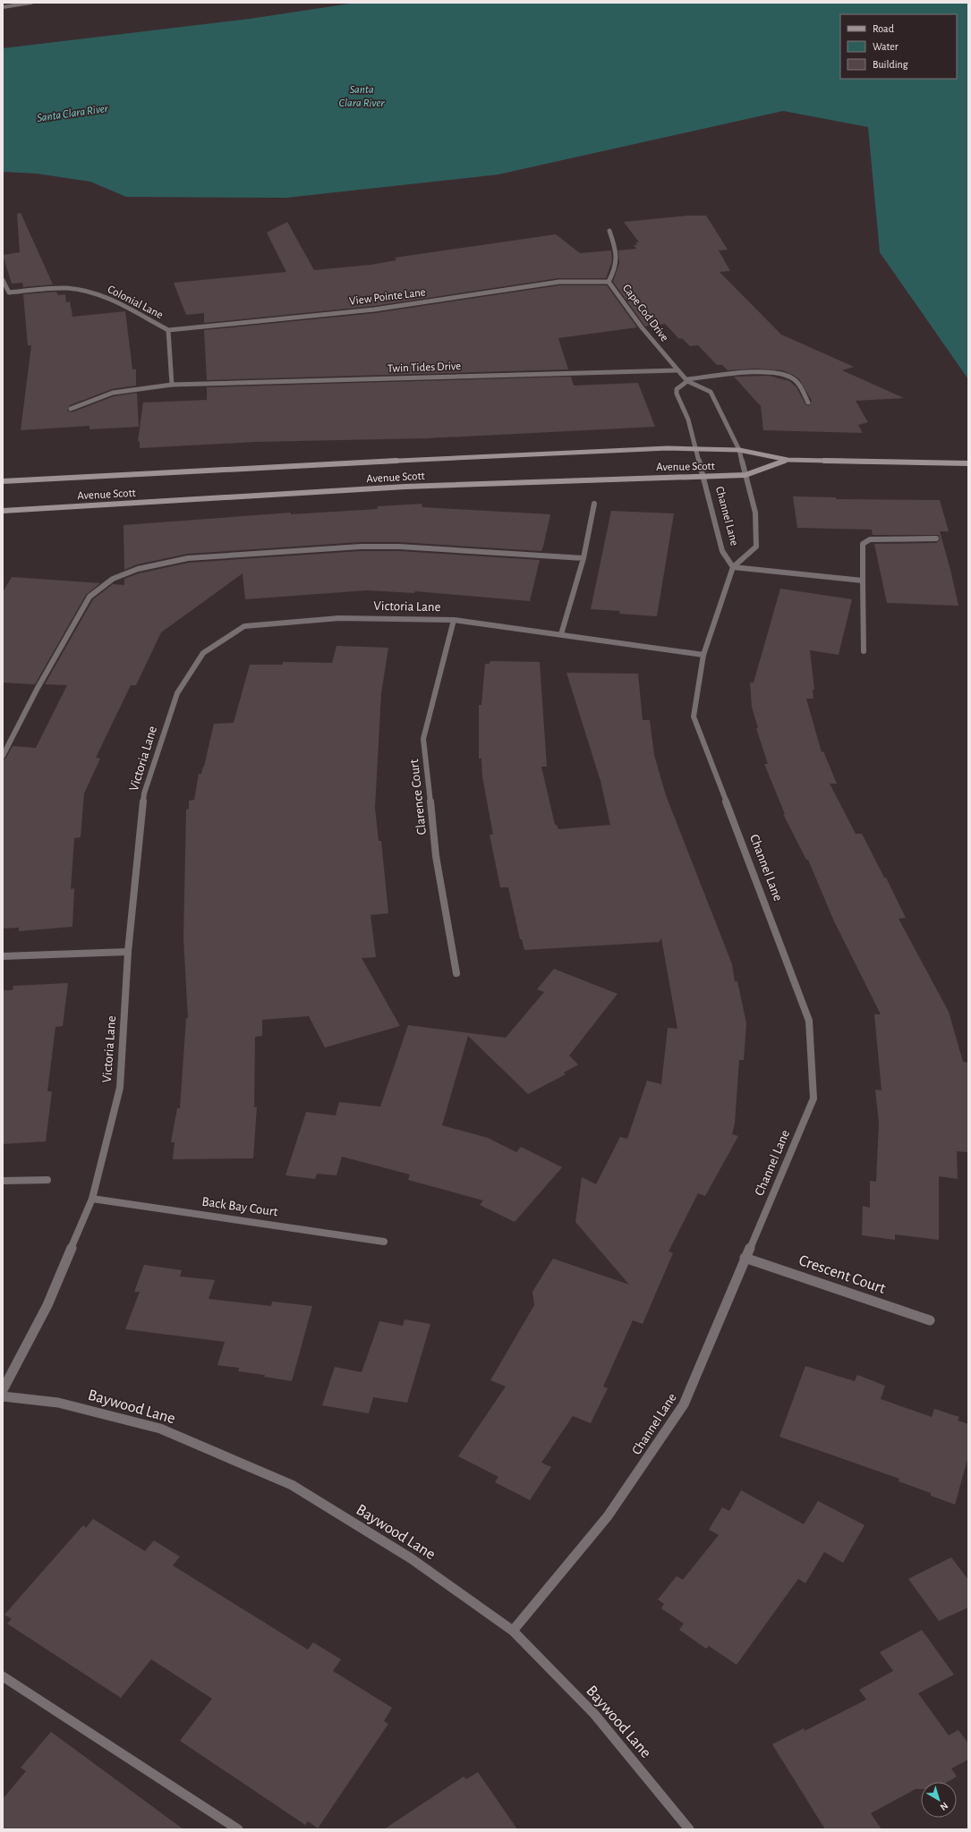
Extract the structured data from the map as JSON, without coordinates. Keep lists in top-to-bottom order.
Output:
{
  "streets": {
    "main road": ["Avenue Scott"],
    "street": [
      "View Pointe Lane",
      "Colonial Lane",
      "Cape Cod Drive",
      "Twin Tides Drive",
      "Channel Lane",
      "Victoria Lane",
      "Clarence Court",
      "Back Bay Court",
      "Crescent Court",
      "Baywood Lane"
    ]
  },
  "crossings": [
    ["View Pointe Lane", "Colonial Lane"],
    ["View Pointe Lane", "Cape Cod Drive"],
    ["Colonial Lane", "Twin Tides Drive"],
    ["Cape Cod Drive", "Twin Tides Drive"],
    ["Cape Cod Drive", "Avenue Scott"],
    ["Cape Cod Drive", "Channel Lane"],
    ["Avenue Scott", "Channel Lane"],
    ["Channel Lane", "Victoria Lane"],
    ["Channel Lane", "Crescent Court"],
    ["Channel Lane", "Baywood Lane"],
    ["Victoria Lane", "Clarence Court"],
    ["Victoria Lane", "Back Bay Court"]
  ],
  "water": ["Santa Clara River"],
  "legend": ["Road", "Water", "Building"],
  "north": "bottom right"
}
